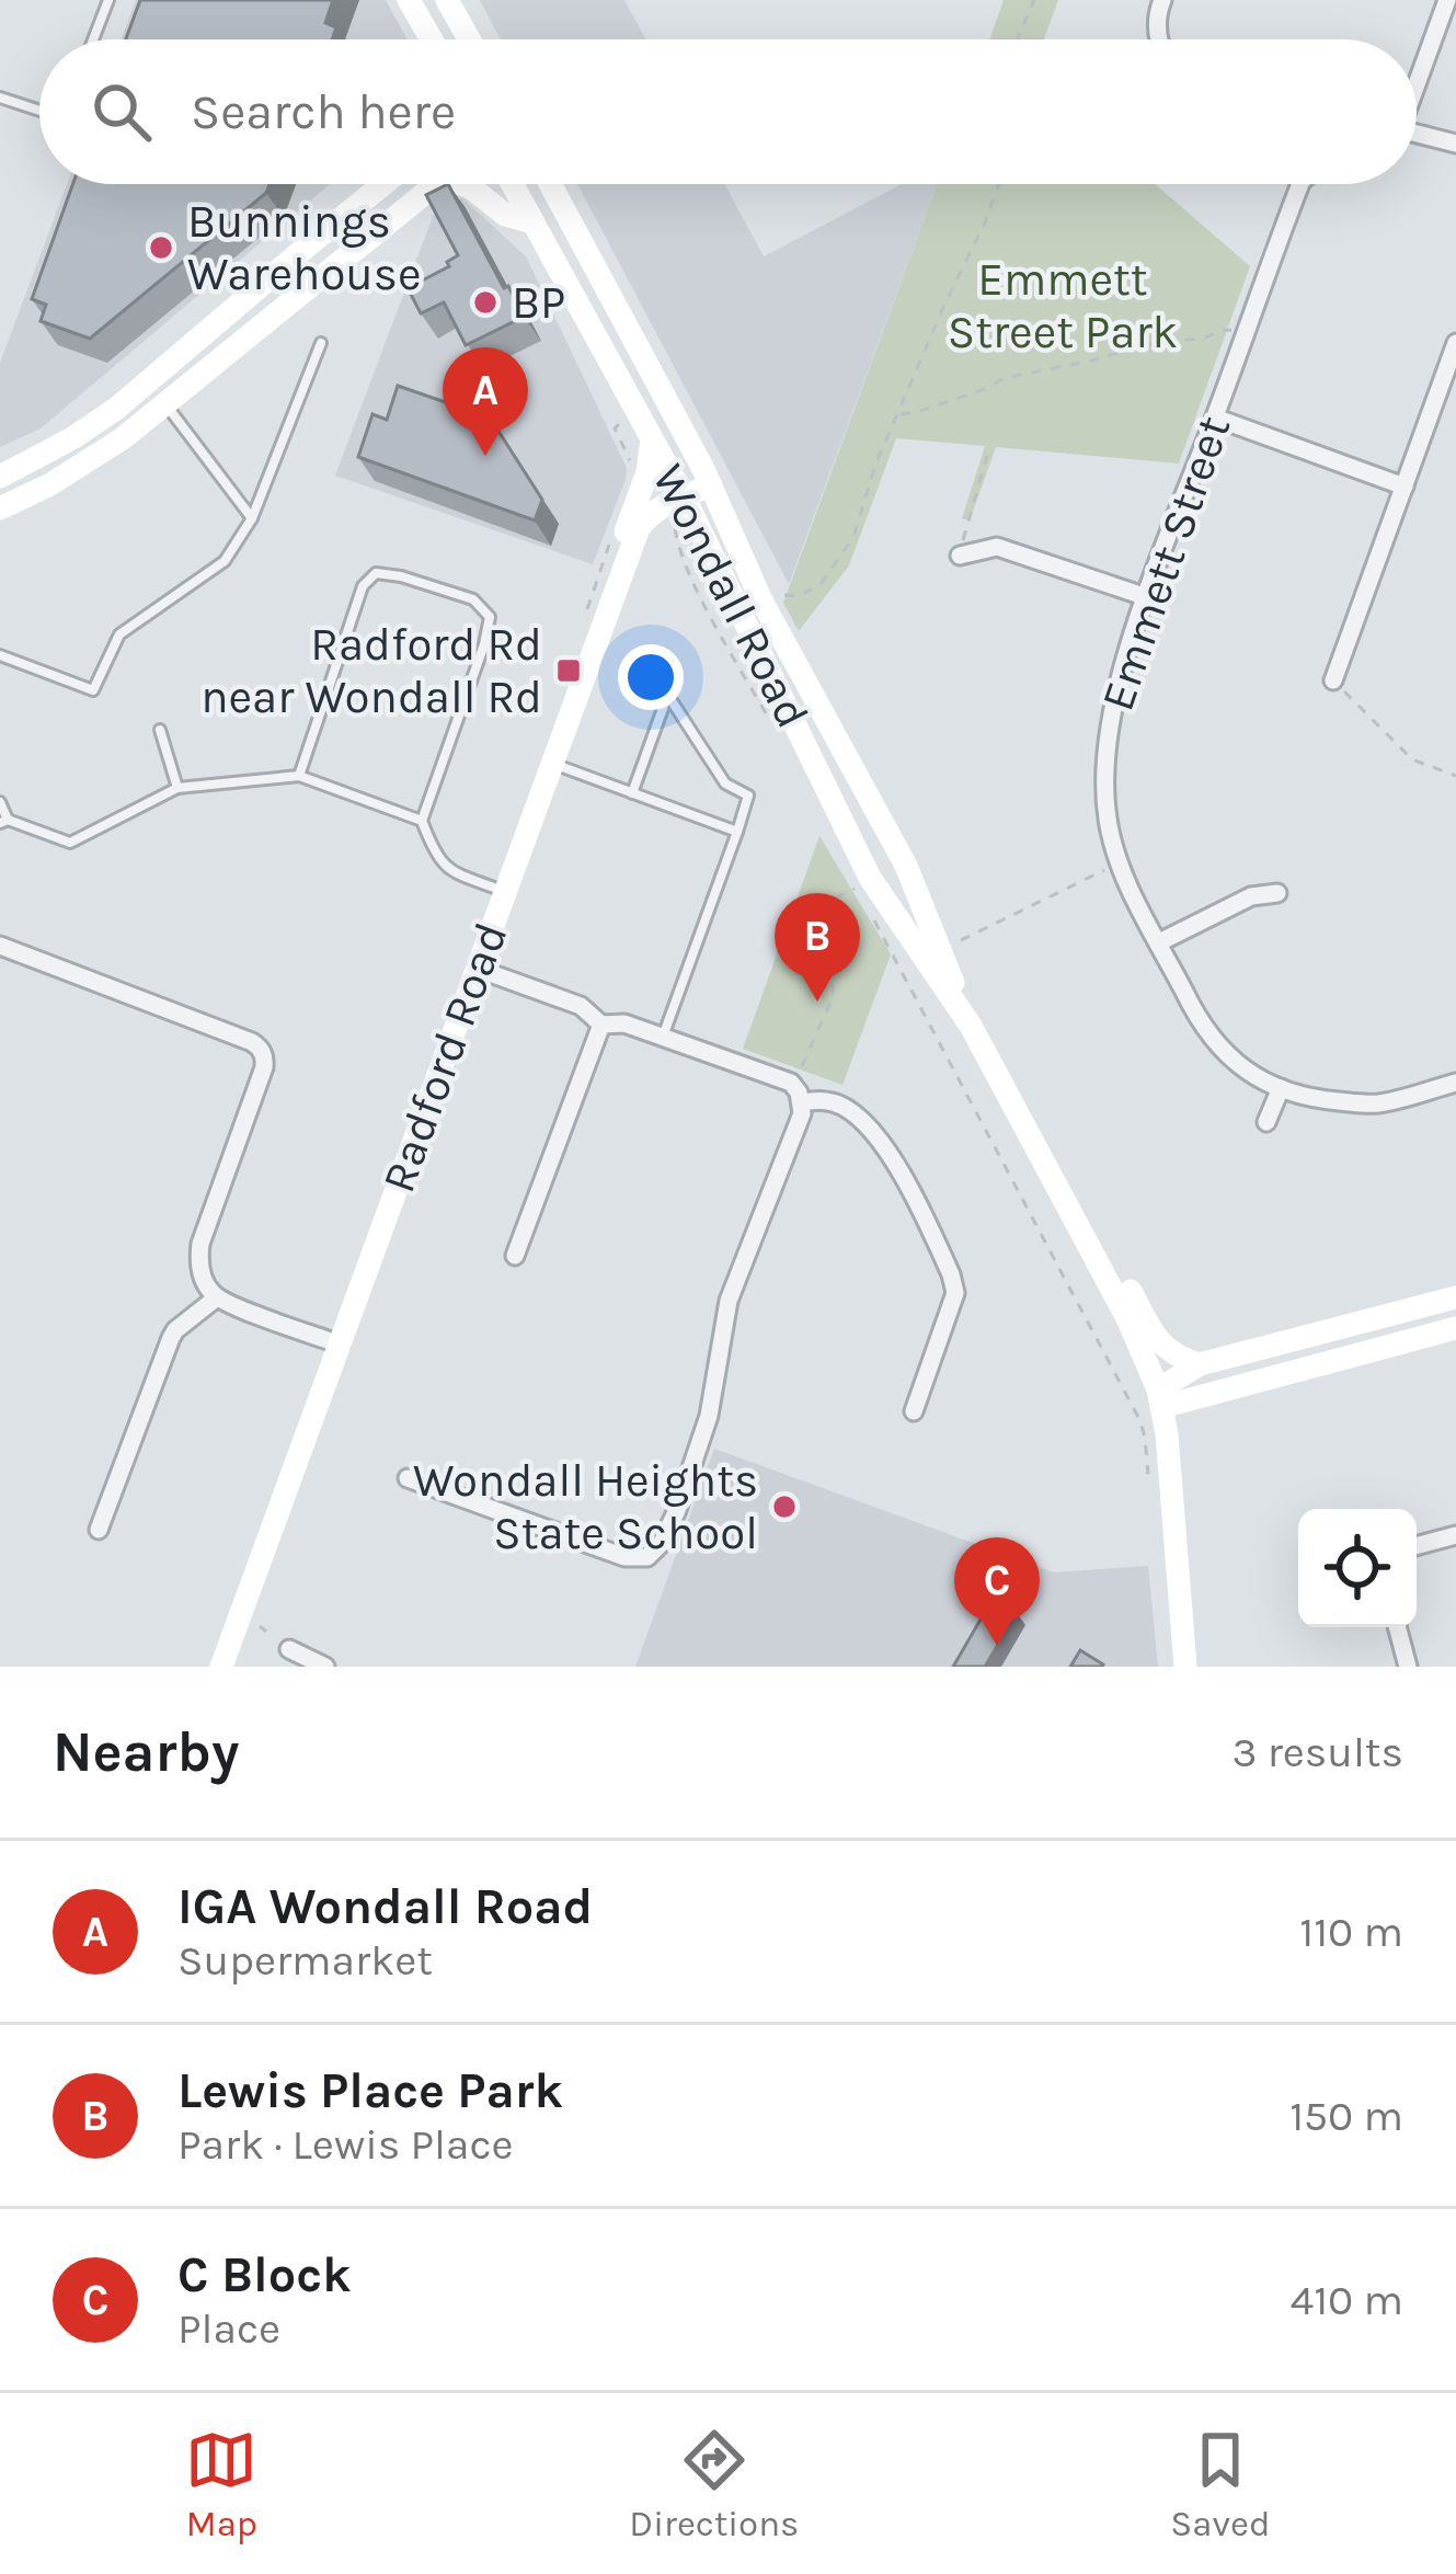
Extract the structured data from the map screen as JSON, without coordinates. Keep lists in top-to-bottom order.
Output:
{
  "streets": {
    "main road": ["Wondall Road", "Radford Road"],
    "street": ["Emmett Street"]
  },
  "crossings": [
    ["Wondall Road", "Radford Road"]
  ],
  "parks": ["Emmett Street Park"],
  "places": {
    "other": ["Bunnings Warehouse", "BP", "Wondall Heights State School"],
    "transit": ["Radford Rd near Wondall Rd"]
  },
  "page": {
    "search": "Search here",
    "pins": ["A", "B", "C"],
    "heading": ["Nearby", "3 results"],
    "list": [
      {
        "mark": "A",
        "name": "IGA Wondall Road",
        "note": "Supermarket",
        "value": "110 m"
      },
      {
        "mark": "B",
        "name": "Lewis Place Park",
        "note": "Park · Lewis Place",
        "value": "150 m"
      },
      {
        "mark": "C",
        "name": "C Block",
        "note": "Place",
        "value": "410 m"
      }
    ],
    "nav": ["Map", "Directions", "Saved"]
  }
}
